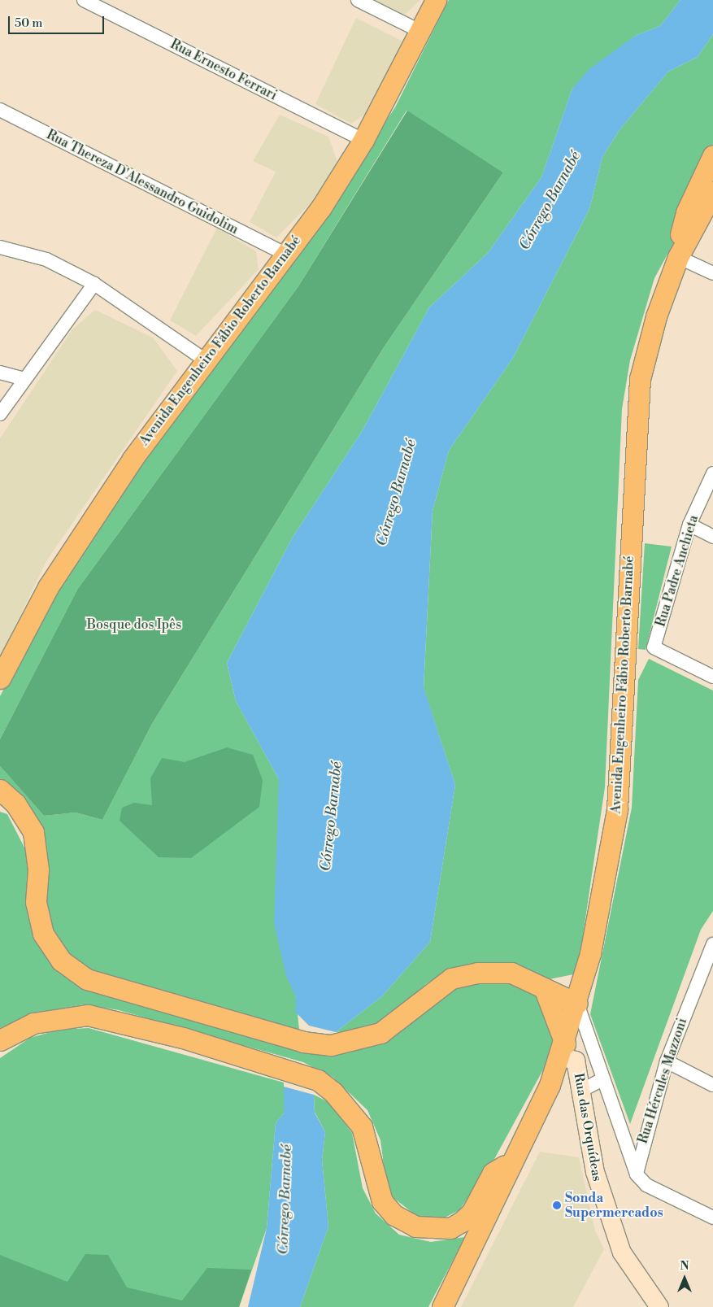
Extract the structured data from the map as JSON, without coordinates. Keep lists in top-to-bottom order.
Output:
{
  "streets": {
    "main road": ["Avenida Engenheiro Fábio Roberto Barnabé", "Rua das Orquídeas"],
    "street": [
      "Rua Ernesto Ferrari",
      "Rua Thereza D'Alessandro Guidolim",
      "Rua Padre Anchieta",
      "Rua Hércules Mazzoni"
    ]
  },
  "crossings": [
    ["Rua Ernesto Ferrari", "Avenida Engenheiro Fábio Roberto Barnabé"],
    ["Rua Thereza D'Alessandro Guidolim", "Avenida Engenheiro Fábio Roberto Barnabé"],
    ["Avenida Engenheiro Fábio Roberto Barnabé", "Rua das Orquídeas"]
  ],
  "water": ["Córrego Barnabé"],
  "parks": ["Bosque dos Ipês"],
  "places": ["Sonda Supermercados"],
  "scale_bar": "50 m",
  "north": "top"
}
